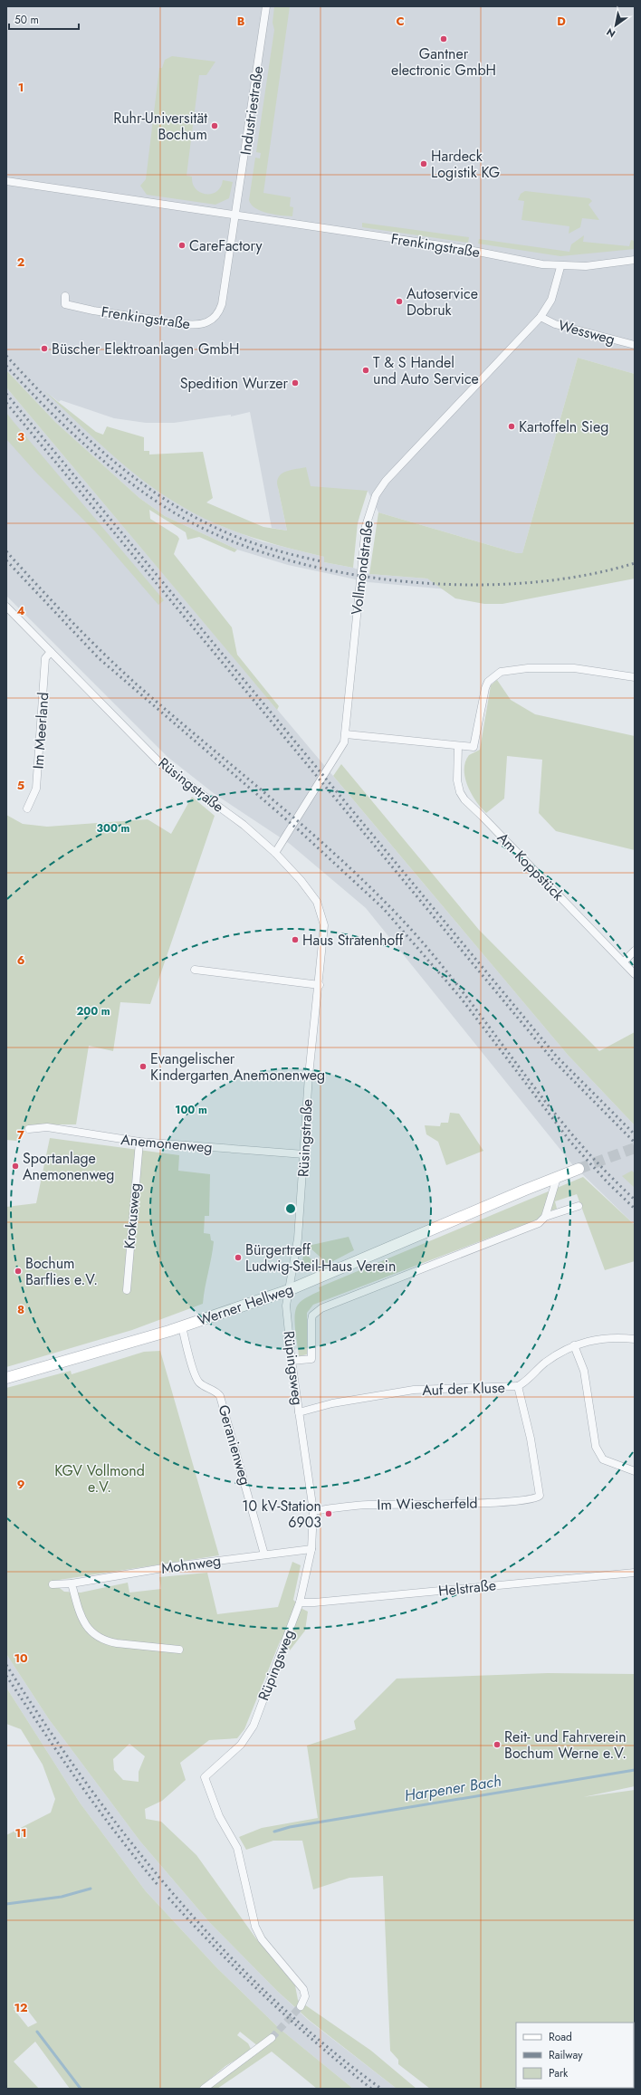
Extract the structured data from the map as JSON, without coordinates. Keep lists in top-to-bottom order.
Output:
{
  "streets": {
    "main road": ["Werner Hellweg"],
    "street": [
      "Industriestraße",
      "Frenkingstraße",
      "Wessweg",
      "Vollmondstraße",
      "Im Meerland",
      "Rüsingstraße",
      "Am Koppstück",
      "Anemonenweg",
      "Krokusweg",
      "Rüpingsweg",
      "Auf der Kluse",
      "Geranienweg",
      "Im Wiescherfeld",
      "Mohnweg",
      "Helstraße"
    ]
  },
  "crossings": [
    ["Industriestraße", "Frenkingstraße"],
    ["Frenkingstraße", "Vollmondstraße"],
    ["Wessweg", "Vollmondstraße"],
    ["Vollmondstraße", "Rüsingstraße"],
    ["Im Meerland", "Rüsingstraße"],
    ["Rüsingstraße", "Anemonenweg"],
    ["Rüsingstraße", "Werner Hellweg"],
    ["Rüsingstraße", "Rüpingsweg"],
    ["Anemonenweg", "Krokusweg"],
    ["Werner Hellweg", "Rüpingsweg"],
    ["Werner Hellweg", "Geranienweg"],
    ["Rüpingsweg", "Auf der Kluse"],
    ["Rüpingsweg", "Im Wiescherfeld"],
    ["Rüpingsweg", "Mohnweg"],
    ["Rüpingsweg", "Helstraße"],
    ["Auf der Kluse", "Im Wiescherfeld"],
    ["Geranienweg", "Mohnweg"]
  ],
  "water": ["Harpener Bach"],
  "parks": ["KGV Vollmond e.V."],
  "places": [
    "Gantner electronic GmbH",
    "Ruhr-Universität Bochum",
    "Hardeck Logistik KG",
    "CareFactory",
    "Autoservice Dobruk",
    "Büscher Elektroanlagen GmbH",
    "T & S Handel und Auto Service",
    "Spedition Wurzer",
    "Kartoffeln Sieg",
    "Haus Stratenhoff",
    "Evangelischer Kindergarten Anemonenweg",
    "Sportanlage Anemonenweg",
    "Bürgertreff Ludwig-Steil-Haus Verein",
    "Bochum Barflies e.V.",
    "10 kV-Station 6903",
    "Reit- und Fahrverein Bochum Werne e.V."
  ],
  "legend": ["Road", "Railway", "Park"],
  "scale_bar": "50 m",
  "north": "bottom left",
  "grid": {
    "columns": ["B", "C", "D"],
    "rows": [
      "1",
      "2",
      "3",
      "4",
      "5",
      "6",
      "7",
      "8",
      "9",
      "10",
      "11",
      "12"
    ]
  },
  "rings": ["300 m", "200 m", "100 m"]
}
